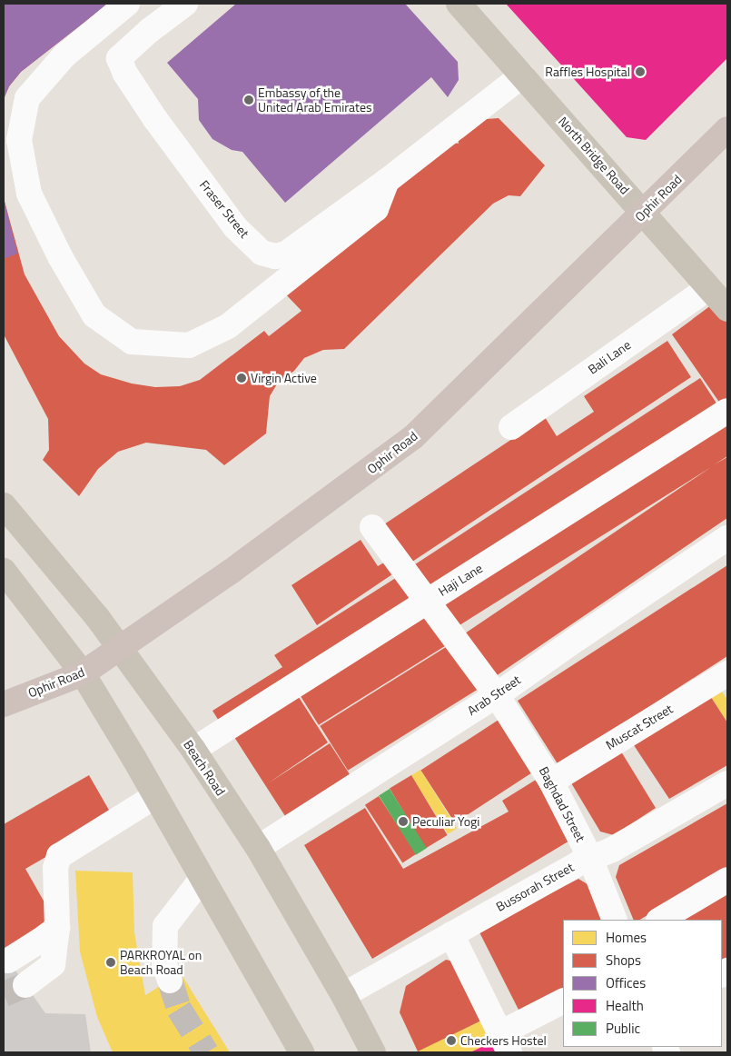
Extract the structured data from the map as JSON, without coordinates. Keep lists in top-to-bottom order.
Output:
{
  "streets": {
    "highway": ["Ophir Road"],
    "main road": ["North Bridge Road", "Beach Road"],
    "street": [
      "Fraser Street",
      "Bali Lane",
      "Haji Lane",
      "Arab Street",
      "Muscat Street",
      "Baghdad Street",
      "Bussorah Street"
    ]
  },
  "crossings": [
    ["North Bridge Road", "Ophir Road"],
    ["North Bridge Road", "Fraser Street"],
    ["North Bridge Road", "Bali Lane"],
    ["Ophir Road", "Beach Road"],
    ["Haji Lane", "Beach Road"],
    ["Haji Lane", "Baghdad Street"],
    ["Arab Street", "Beach Road"],
    ["Arab Street", "Baghdad Street"],
    ["Muscat Street", "Baghdad Street"],
    ["Beach Road", "Bussorah Street"],
    ["Baghdad Street", "Bussorah Street"]
  ],
  "places": [
    "Raffles Hospital",
    "Embassy of the United Arab Emirates",
    "Virgin Active",
    "Peculiar Yogi",
    "PARKROYAL on Beach Road",
    "Checkers Hostel"
  ],
  "legend": [
    "Homes",
    "Shops",
    "Offices",
    "Health",
    "Public"
  ]
}
